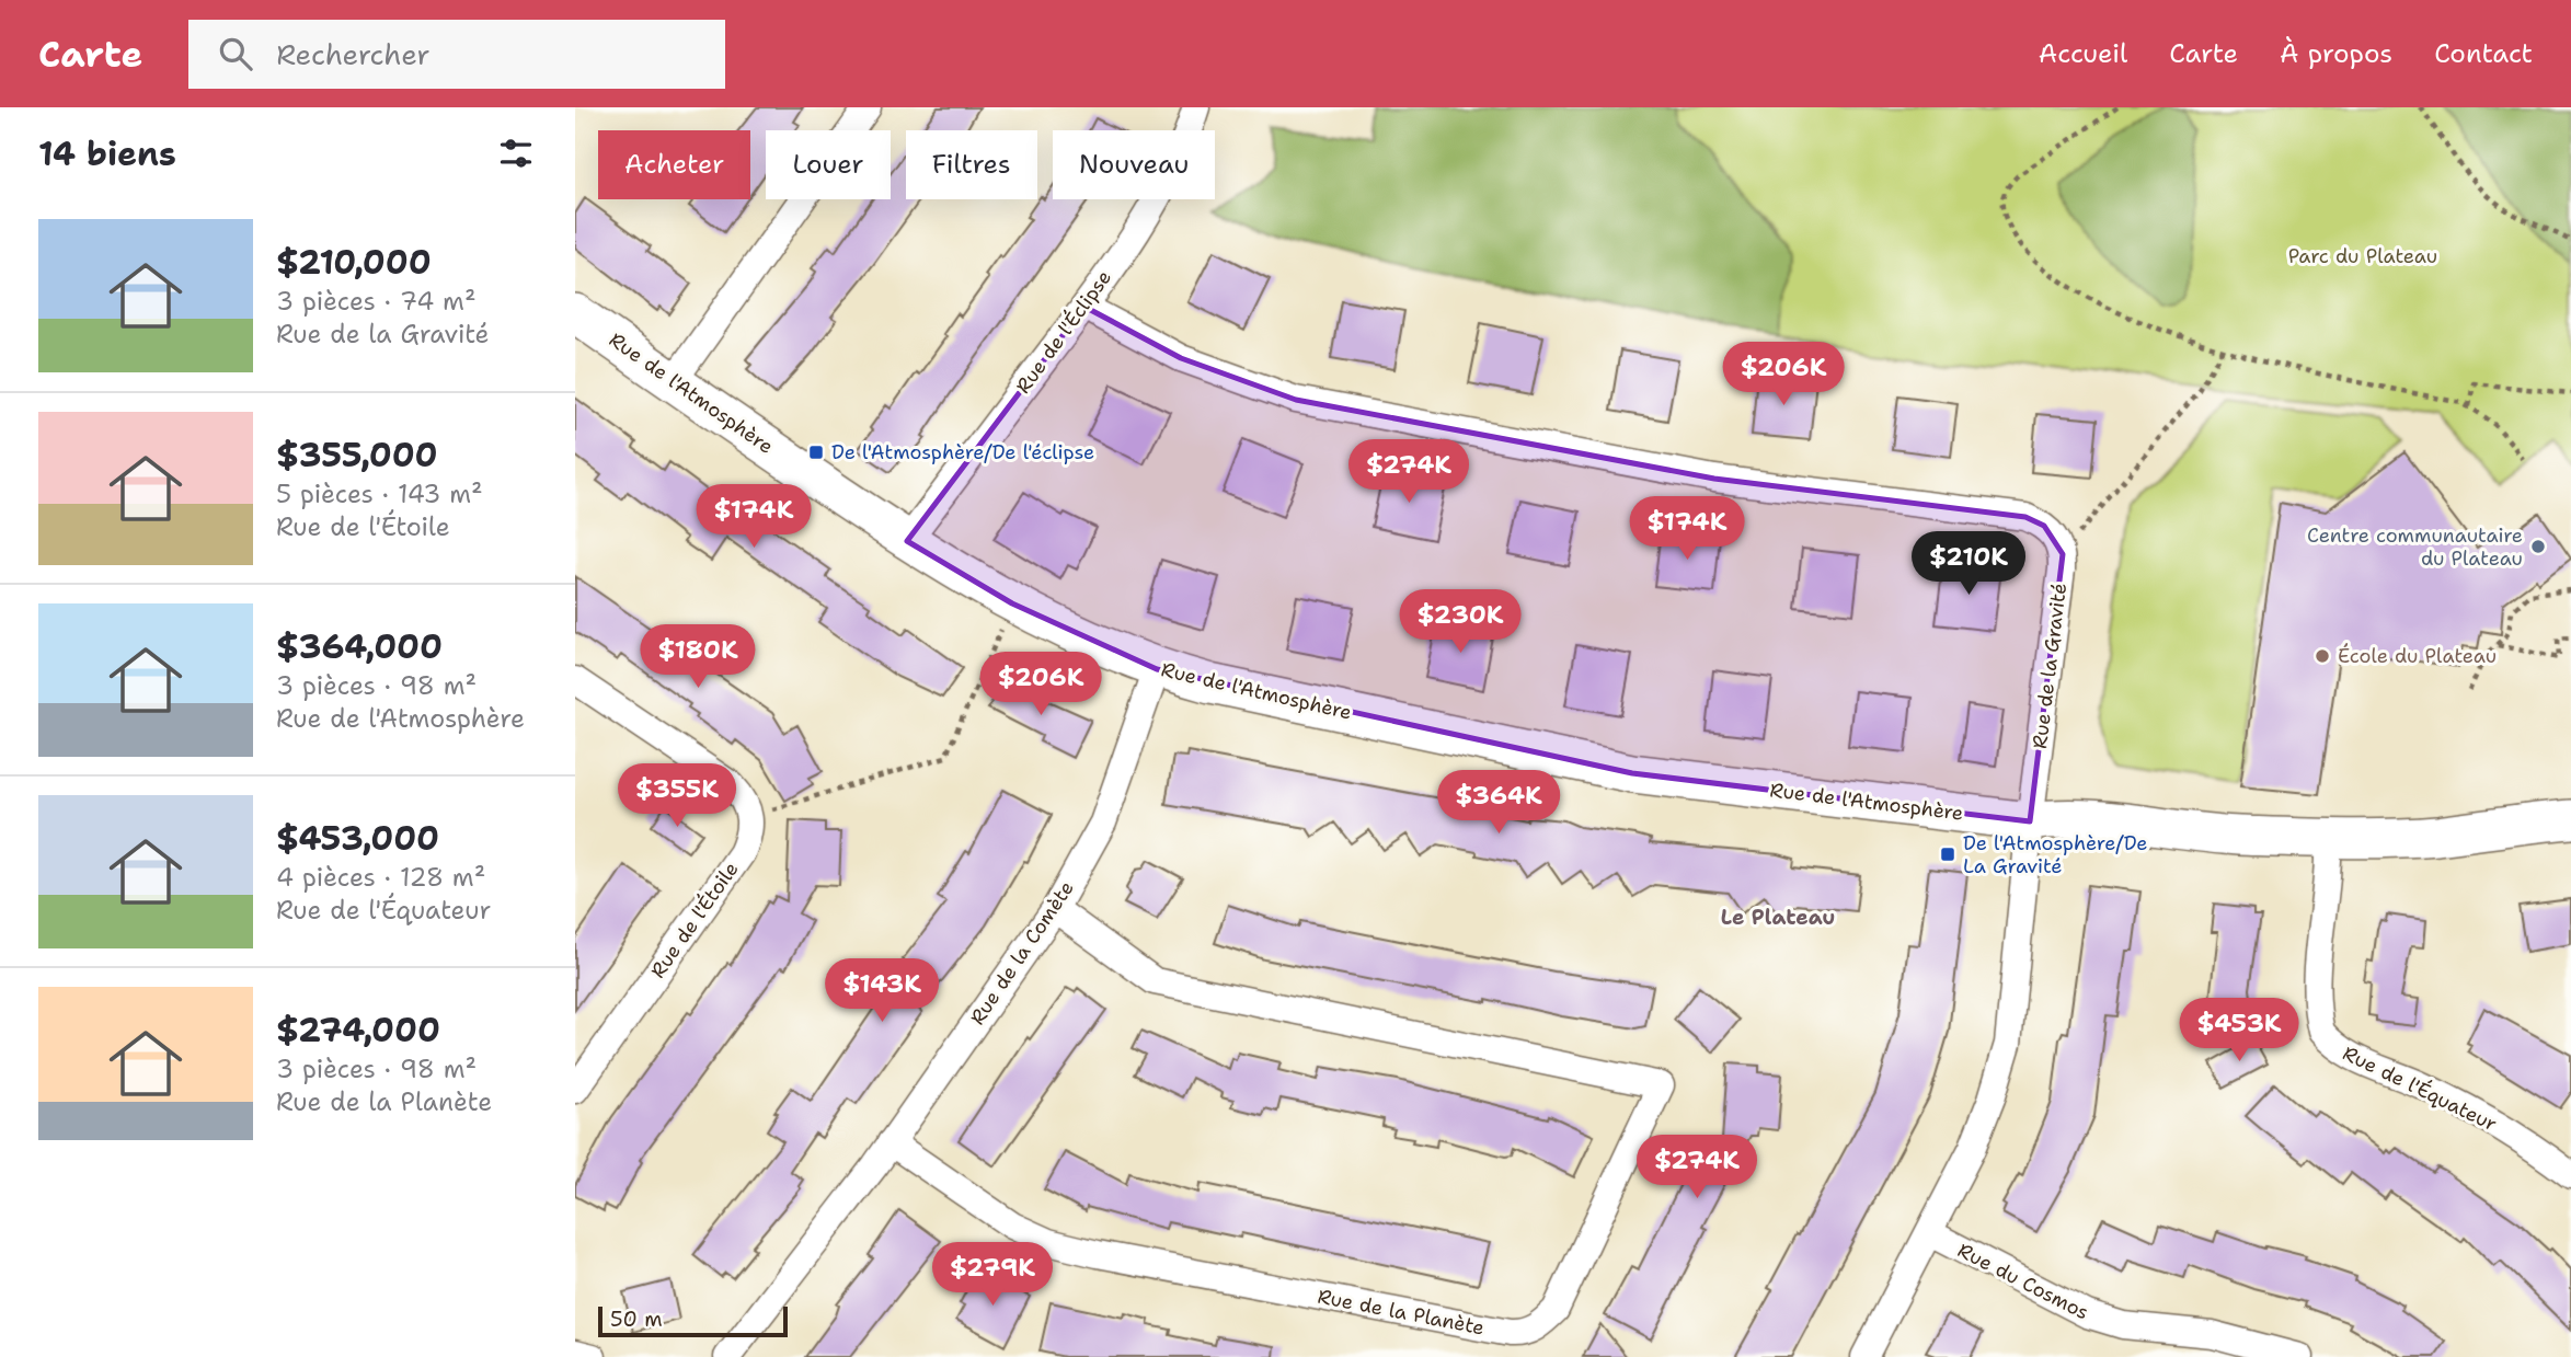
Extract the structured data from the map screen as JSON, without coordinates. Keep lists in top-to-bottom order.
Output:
{
  "streets": {
    "street": [
      "Rue de l'Éclipse",
      "Rue de l'Atmosphère",
      "Rue de la Gravité",
      "Rue de l'Étoile",
      "Rue de la Comète",
      "Rue de l'Équateur",
      "Rue du Cosmos",
      "Rue de la Planète"
    ]
  },
  "crossings": [
    ["Rue de l'Éclipse", "Rue de l'Atmosphère"],
    ["Rue de l'Atmosphère", "Rue de la Gravité"],
    ["Rue de l'Atmosphère", "Rue de la Comète"],
    ["Rue de l'Atmosphère", "Rue de l'Équateur"],
    ["Rue de la Gravité", "Rue du Cosmos"],
    ["Rue de la Comète", "Rue de la Planète"]
  ],
  "districts": ["Le Plateau"],
  "parks": ["Parc du Plateau"],
  "places": {
    "transit": ["De l'Atmosphère/De l'éclipse", "De l'Atmosphère/De La Gravité"],
    "other": ["Centre communautaire du Plateau", "École du Plateau"]
  },
  "scale_bar": "50 m",
  "page": {
    "header": "Carte",
    "search": "Rechercher",
    "nav": [
      "Accueil",
      "Carte",
      "À propos",
      "Contact"
    ],
    "heading": "14 biens",
    "chip": [
      "Acheter",
      "Louer",
      "Filtres",
      "Nouveau"
    ],
    "list": [
      {
        "name": "$210,000",
        "note": "3 pièces · 74 m² · Rue de la Gravité"
      },
      {
        "name": "$355,000",
        "note": "5 pièces · 143 m² · Rue de l'Étoile"
      },
      {
        "name": "$364,000",
        "note": "3 pièces · 98 m² · Rue de l'Atmosphère"
      },
      {
        "name": "$453,000",
        "note": "4 pièces · 128 m² · Rue de l'Équateur"
      },
      {
        "name": "$274,000",
        "note": "3 pièces · 98 m² · Rue de la Planète"
      }
    ],
    "price": [
      "$206K",
      "$274K",
      "$174K",
      "$174K",
      "$210K",
      "$230K",
      "$180K",
      "$206K",
      "$355K",
      "$364K",
      "$143K",
      "$453K",
      "$274K",
      "$279K"
    ],
    "scale": "50 m"
  }
}
